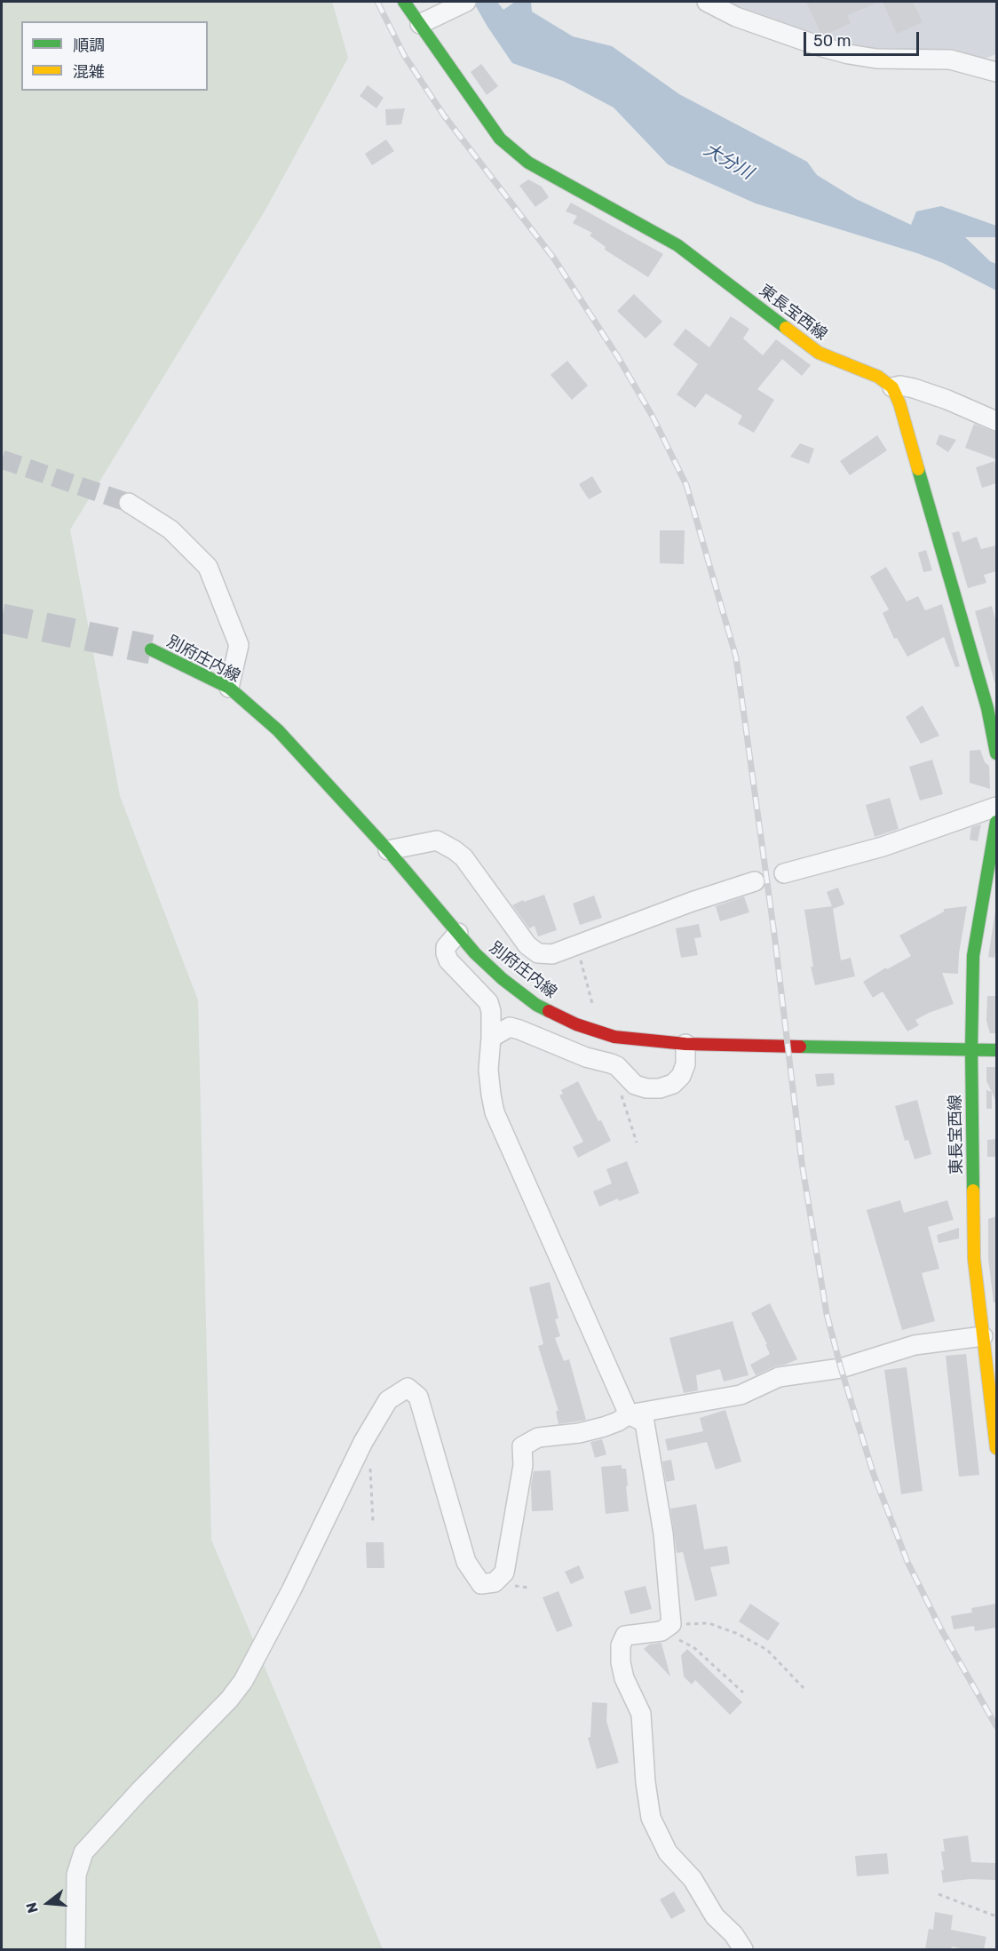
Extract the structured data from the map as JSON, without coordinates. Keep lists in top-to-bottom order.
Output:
{
  "streets": {
    "main road": ["東長宝西線", "別府庄内線"]
  },
  "crossings": [
    ["東長宝西線", "別府庄内線"]
  ],
  "water": ["大分川"],
  "legend": ["順調", "混雑"],
  "scale_bar": "50 m",
  "north": "left"
}
